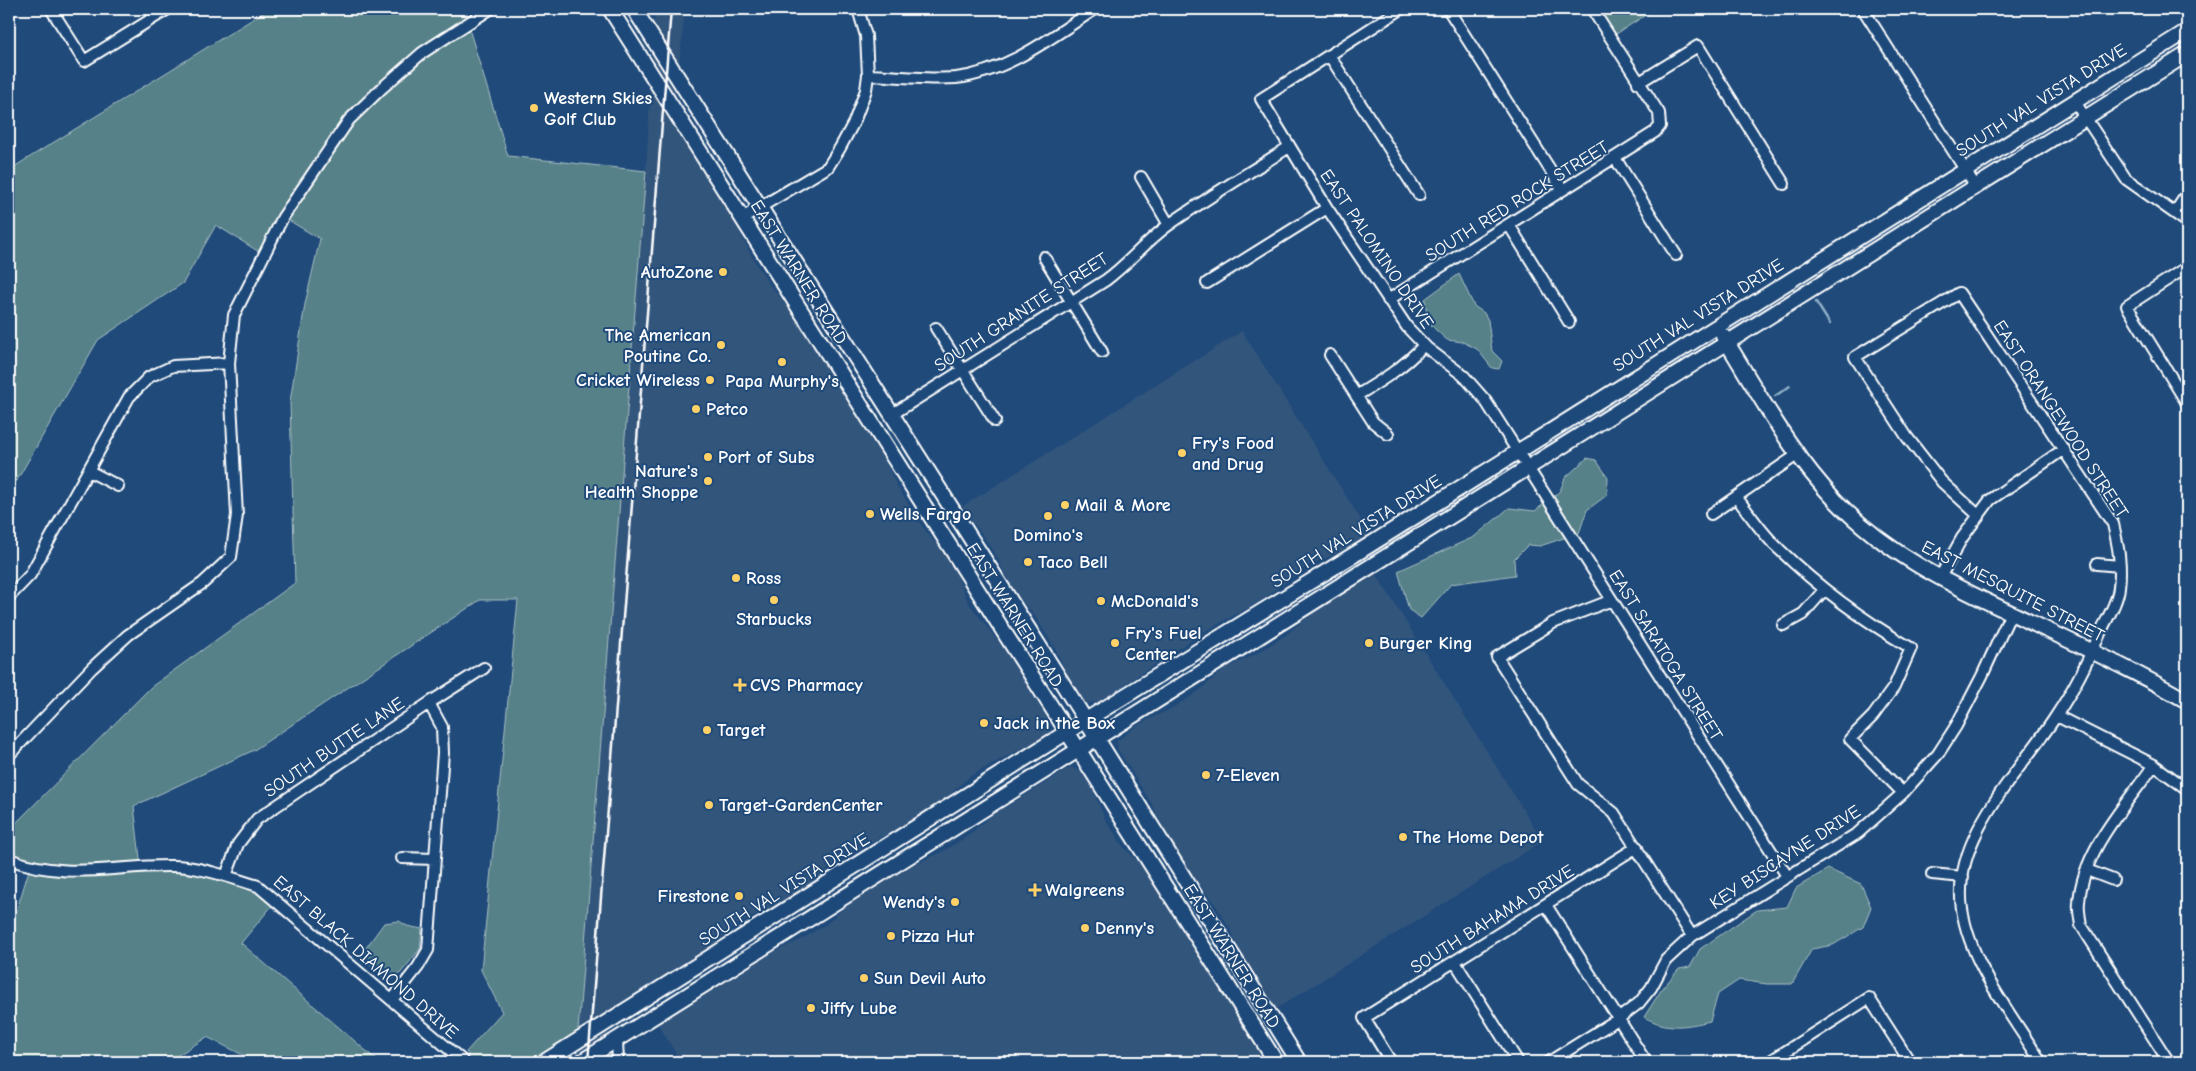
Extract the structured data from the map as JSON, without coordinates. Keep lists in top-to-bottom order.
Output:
{
  "streets": {
    "main road": ["SOUTH VAL VISTA DRIVE", "EAST WARNER ROAD", "EAST MESQUITE STREET"],
    "street": [
      "SOUTH RED ROCK STREET",
      "EAST PALOMINO DRIVE",
      "SOUTH GRANITE STREET",
      "EAST ORANGEWOOD STREET",
      "EAST SARATOGA STREET",
      "SOUTH BUTTE LANE",
      "KEY BISCAYNE DRIVE",
      "SOUTH BAHAMA DRIVE",
      "EAST BLACK DIAMOND DRIVE"
    ]
  },
  "crossings": [
    ["SOUTH VAL VISTA DRIVE", "EAST PALOMINO DRIVE"],
    ["SOUTH VAL VISTA DRIVE", "EAST WARNER ROAD"],
    ["SOUTH VAL VISTA DRIVE", "EAST MESQUITE STREET"],
    ["SOUTH VAL VISTA DRIVE", "EAST SARATOGA STREET"],
    ["SOUTH RED ROCK STREET", "EAST PALOMINO DRIVE"],
    ["EAST PALOMINO DRIVE", "SOUTH GRANITE STREET"],
    ["EAST PALOMINO DRIVE", "EAST SARATOGA STREET"],
    ["EAST WARNER ROAD", "SOUTH GRANITE STREET"],
    ["EAST ORANGEWOOD STREET", "EAST MESQUITE STREET"],
    ["EAST MESQUITE STREET", "KEY BISCAYNE DRIVE"],
    ["EAST SARATOGA STREET", "KEY BISCAYNE DRIVE"],
    ["SOUTH BUTTE LANE", "EAST BLACK DIAMOND DRIVE"]
  ],
  "places": {
    "other": [
      "Western Skies Golf Club",
      "AutoZone",
      "The American Poutine Co.",
      "Papa Murphy's",
      "Cricket Wireless",
      "Petco",
      "Fry's Food and Drug",
      "Port of Subs",
      "Nature's Health Shoppe",
      "Mail & More",
      "Wells Fargo",
      "Domino's",
      "Taco Bell",
      "Ross",
      "Starbucks",
      "McDonald's",
      "Fry's Fuel Center",
      "Burger King",
      "Jack in the Box",
      "Target",
      "7-Eleven",
      "Target-GardenCenter",
      "The Home Depot",
      "Firestone",
      "Wendy's",
      "Denny's",
      "Pizza Hut",
      "Sun Devil Auto",
      "Jiffy Lube"
    ],
    "health": ["CVS Pharmacy", "Walgreens"]
  }
}
